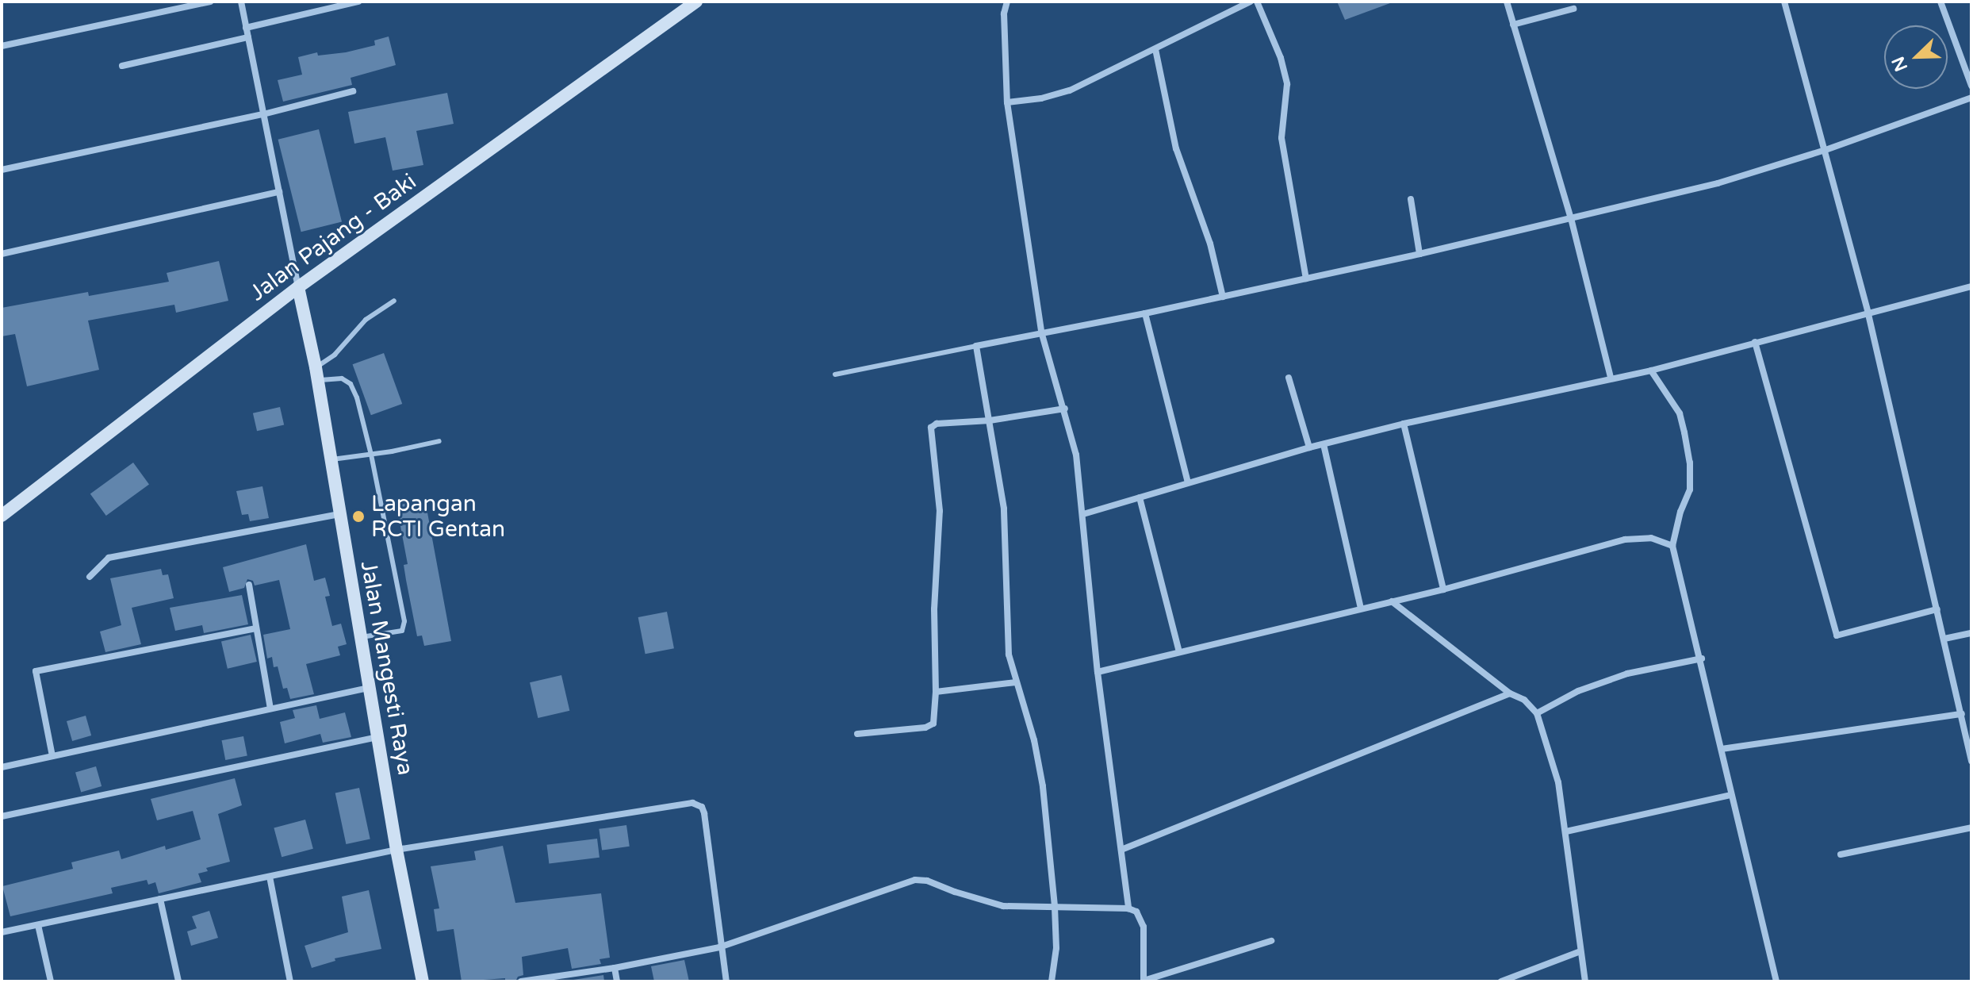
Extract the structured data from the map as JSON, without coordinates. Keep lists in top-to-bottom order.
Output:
{
  "streets": {
    "main road": ["Jalan Pajang - Baki", "Jalan Mangesti Raya"]
  },
  "crossings": [
    ["Jalan Pajang - Baki", "Jalan Mangesti Raya"]
  ],
  "places": ["Lapangan RCTI Gentan"],
  "north": "bottom left"
}
